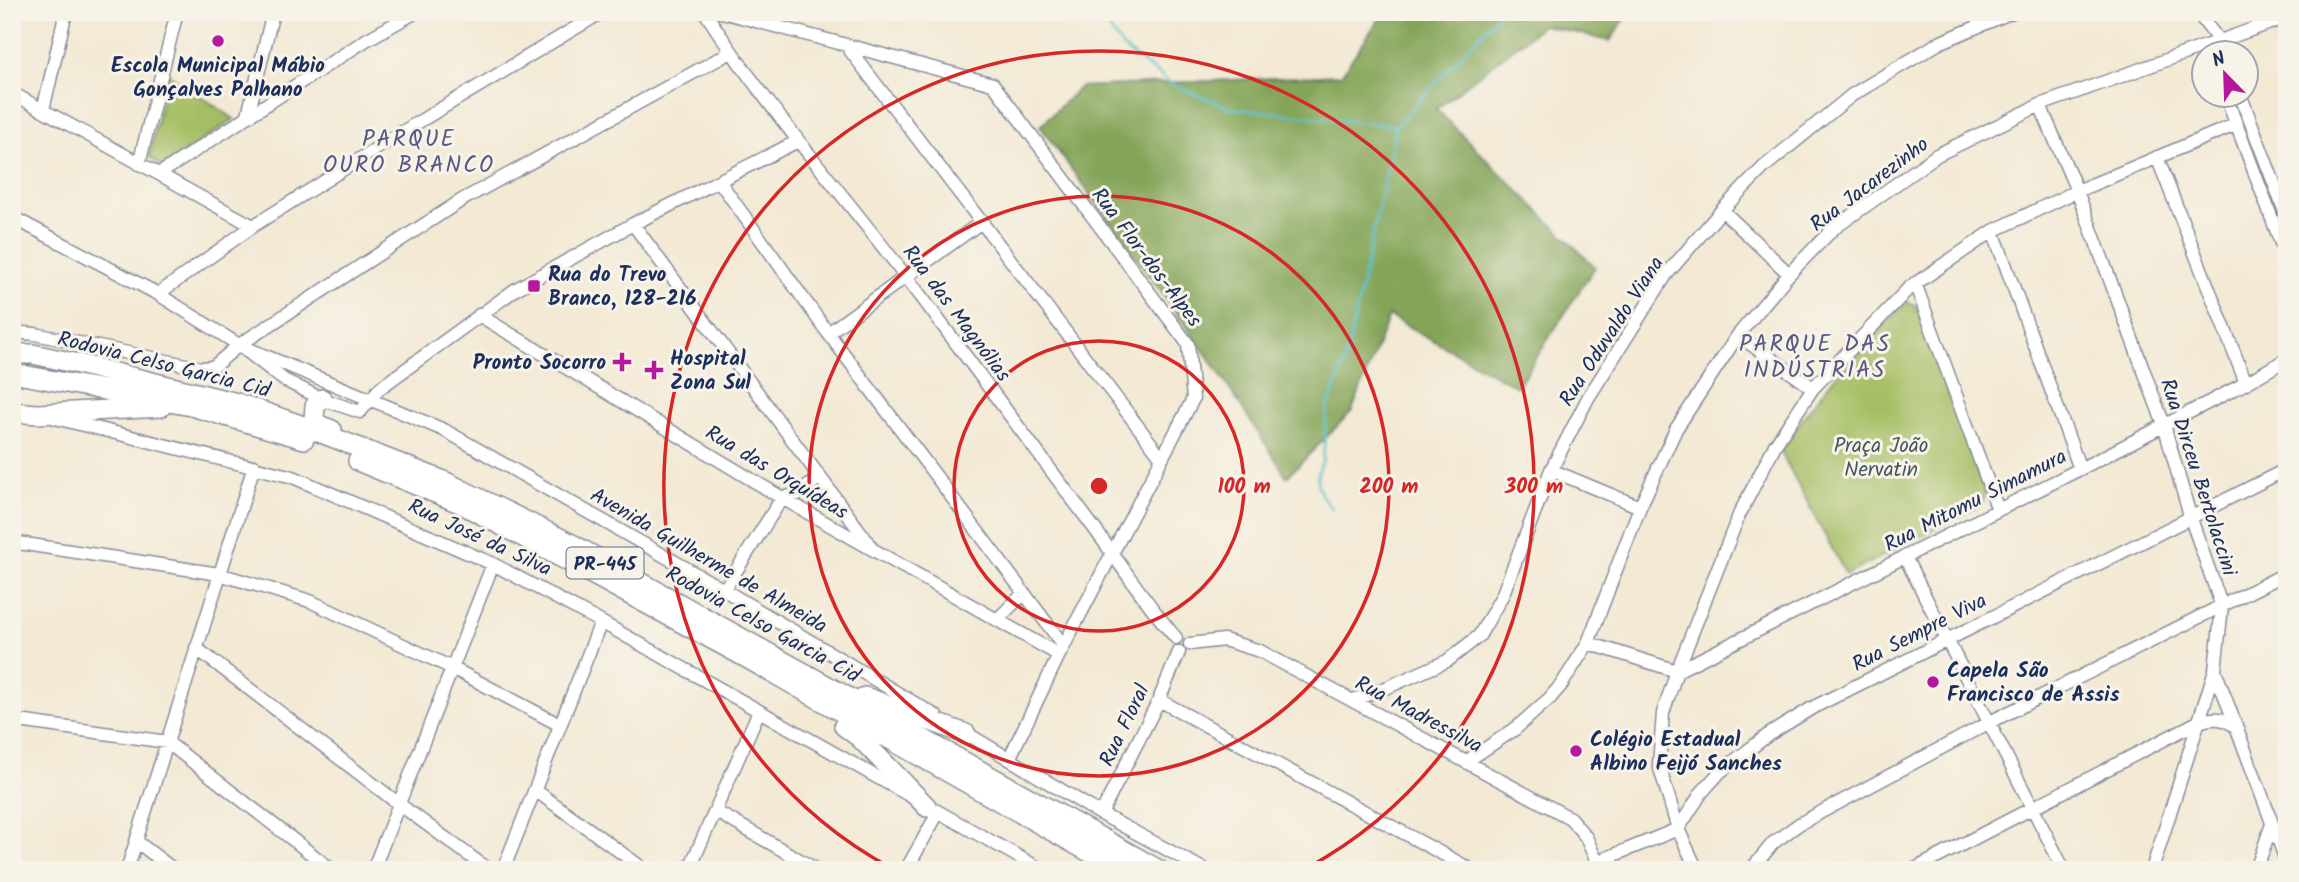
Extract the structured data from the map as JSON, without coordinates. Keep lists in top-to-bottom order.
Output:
{
  "streets": {
    "highway": ["Rodovia Celso Garcia Cid", "Rua José da Silva", "PR-445"],
    "street": [
      "Rua Jacarezinho",
      "Rua Flor-dos-Alpes",
      "Rua das Magnólias",
      "Rua Oduvaldo Viana",
      "Rua das Orquídeas",
      "Rua Dirceu Bertolaccini",
      "Rua Mitomu Simamura",
      "Avenida Guilherme de Almeida",
      "Rua Sempre Viva",
      "Rua Madressilva",
      "Rua Floral"
    ]
  },
  "crossings": [
    ["Rua Jacarezinho", "Rua Dirceu Bertolaccini"],
    ["Rua Jacarezinho", "Rua Madressilva"],
    ["Rua Flor-dos-Alpes", "Rua das Magnólias"],
    ["Rua Flor-dos-Alpes", "Rua das Orquídeas"],
    ["Rua Flor-dos-Alpes", "Avenida Guilherme de Almeida"],
    ["Rua das Magnólias", "Rua Madressilva"],
    ["Rua das Magnólias", "Rua Floral"],
    ["Rua Oduvaldo Viana", "Rua Madressilva"],
    ["Rua Dirceu Bertolaccini", "Rua Mitomu Simamura"],
    ["Rua Dirceu Bertolaccini", "Rua Sempre Viva"],
    ["Avenida Guilherme de Almeida", "Rua Floral"],
    ["Rua Madressilva", "Rua Floral"]
  ],
  "districts": ["PARQUE OURO BRANCO", "PARQUE DAS INDÚSTRIAS"],
  "parks": ["Praça João Nervatin"],
  "places": {
    "other": ["Escola Municipal Mábio Gonçalves Palhano", "Capela São Francisco de Assis", "Colégio Estadual Albino Feijó Sanches"],
    "transit": ["Rua do Trevo Branco, 128-216"],
    "health": ["Pronto Socorro", "Hospital Zona Sul"]
  },
  "north": "top left",
  "rings": ["100 m", "200 m", "300 m"]
}
